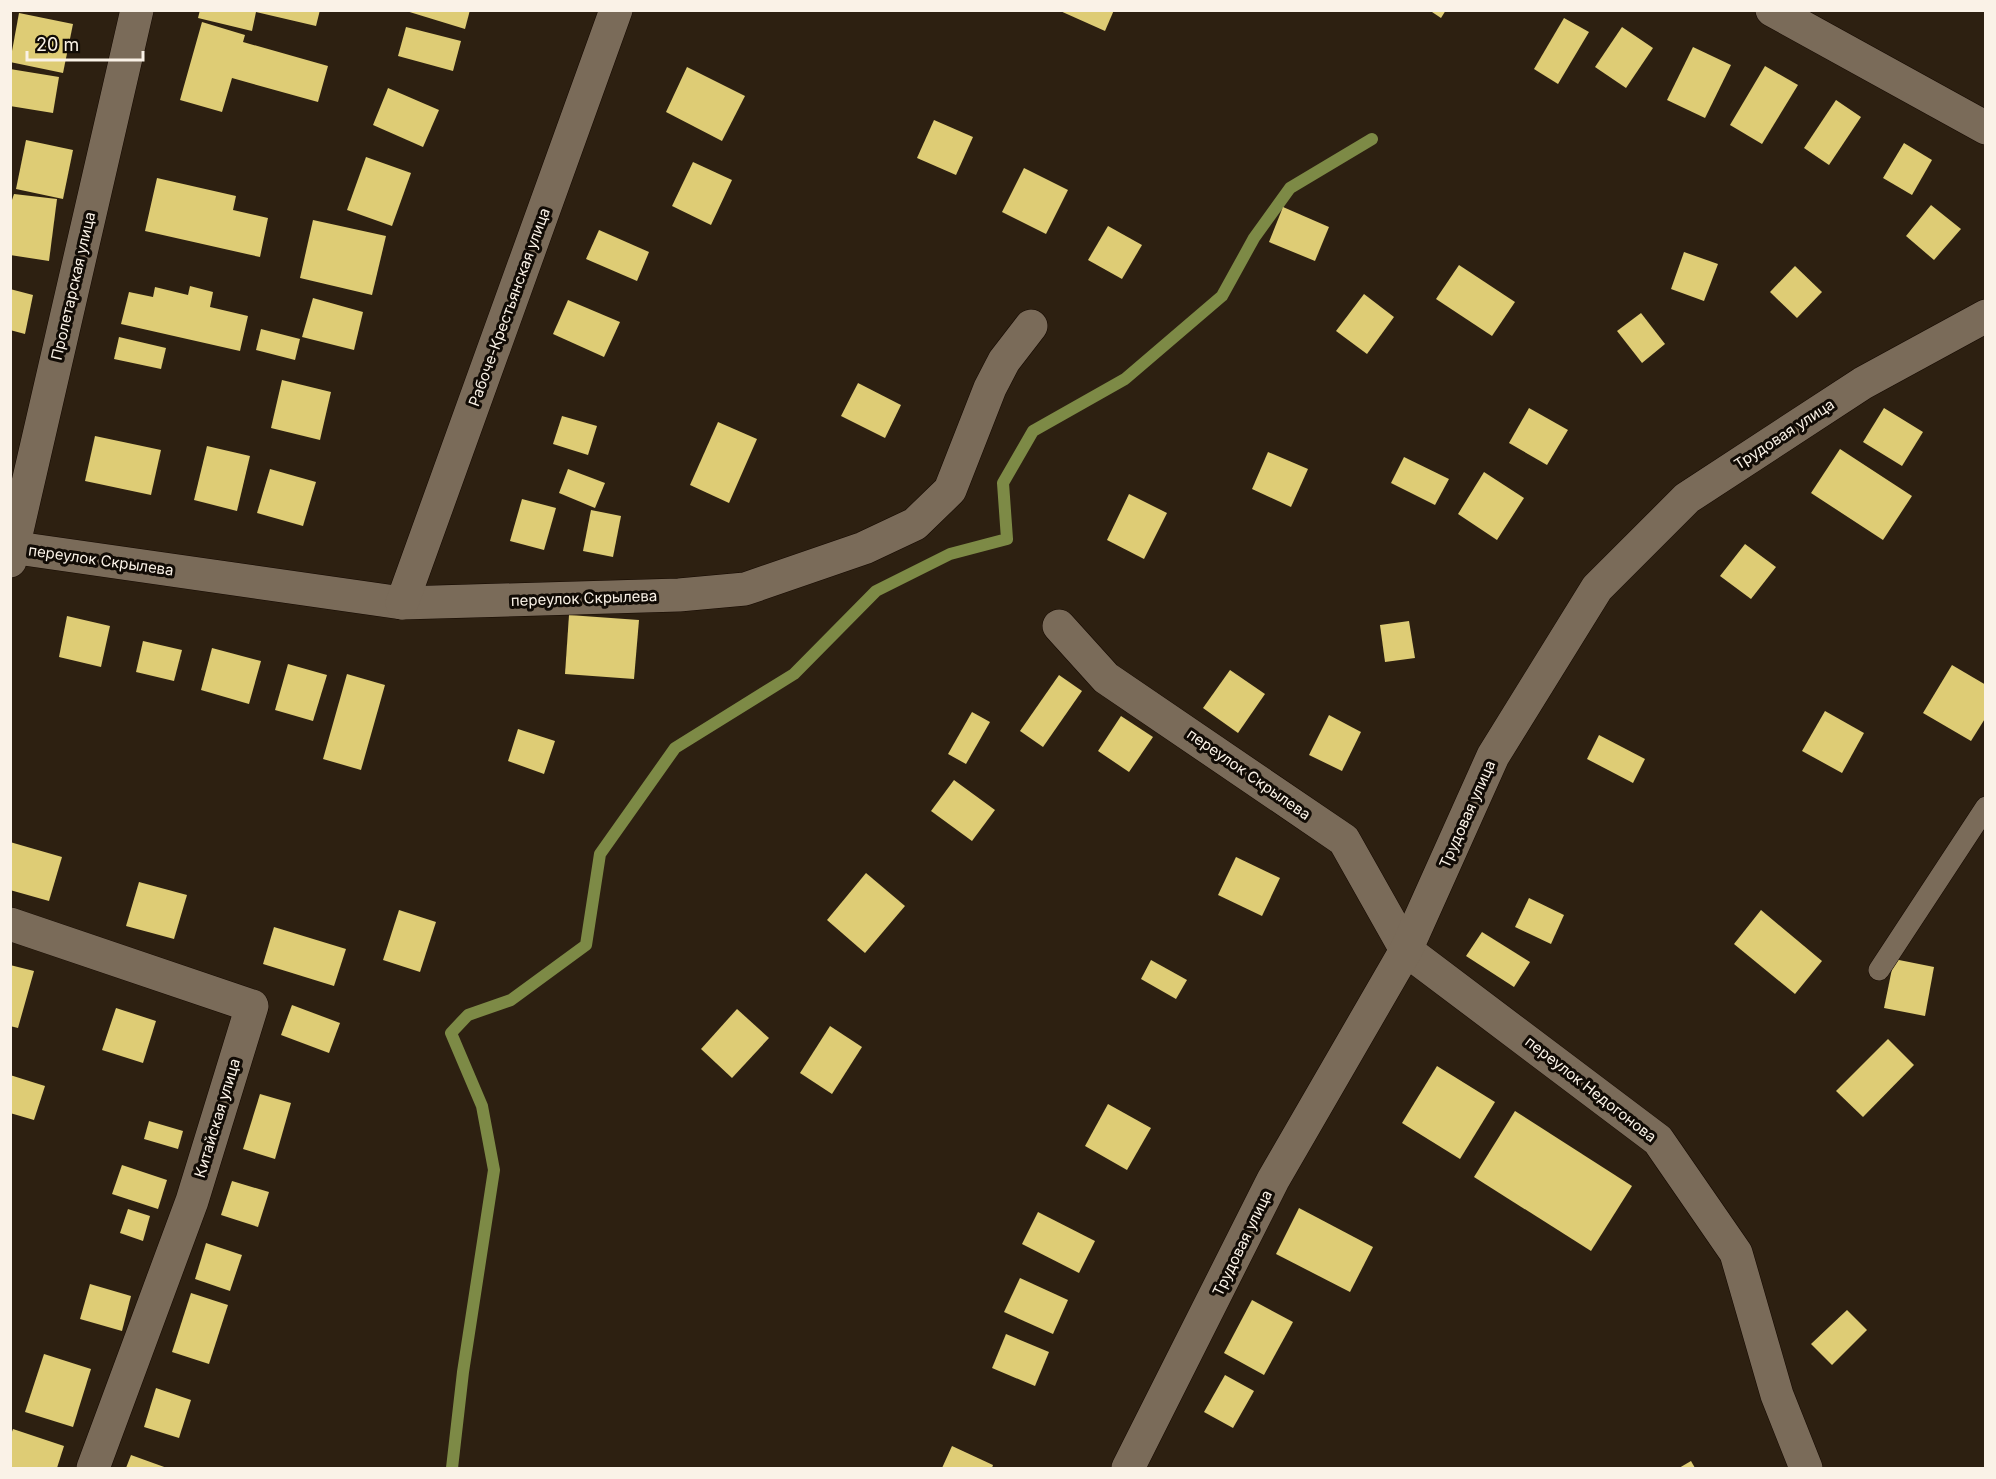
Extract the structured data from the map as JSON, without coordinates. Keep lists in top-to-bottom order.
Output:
{
  "streets": {
    "street": [
      "Пролетарская улица",
      "Рабоче-Крестьянская улица",
      "Трудовая улица",
      "переулок Скрылева",
      "переулок Недогонова",
      "Китайская улица"
    ]
  },
  "crossings": [
    ["Пролетарская улица", "переулок Скрылева"],
    ["Рабоче-Крестьянская улица", "переулок Скрылева"],
    ["Трудовая улица", "переулок Скрылева"],
    ["Трудовая улица", "переулок Недогонова"],
    ["переулок Скрылева", "переулок Недогонова"]
  ],
  "scale_bar": "20 m"
}
